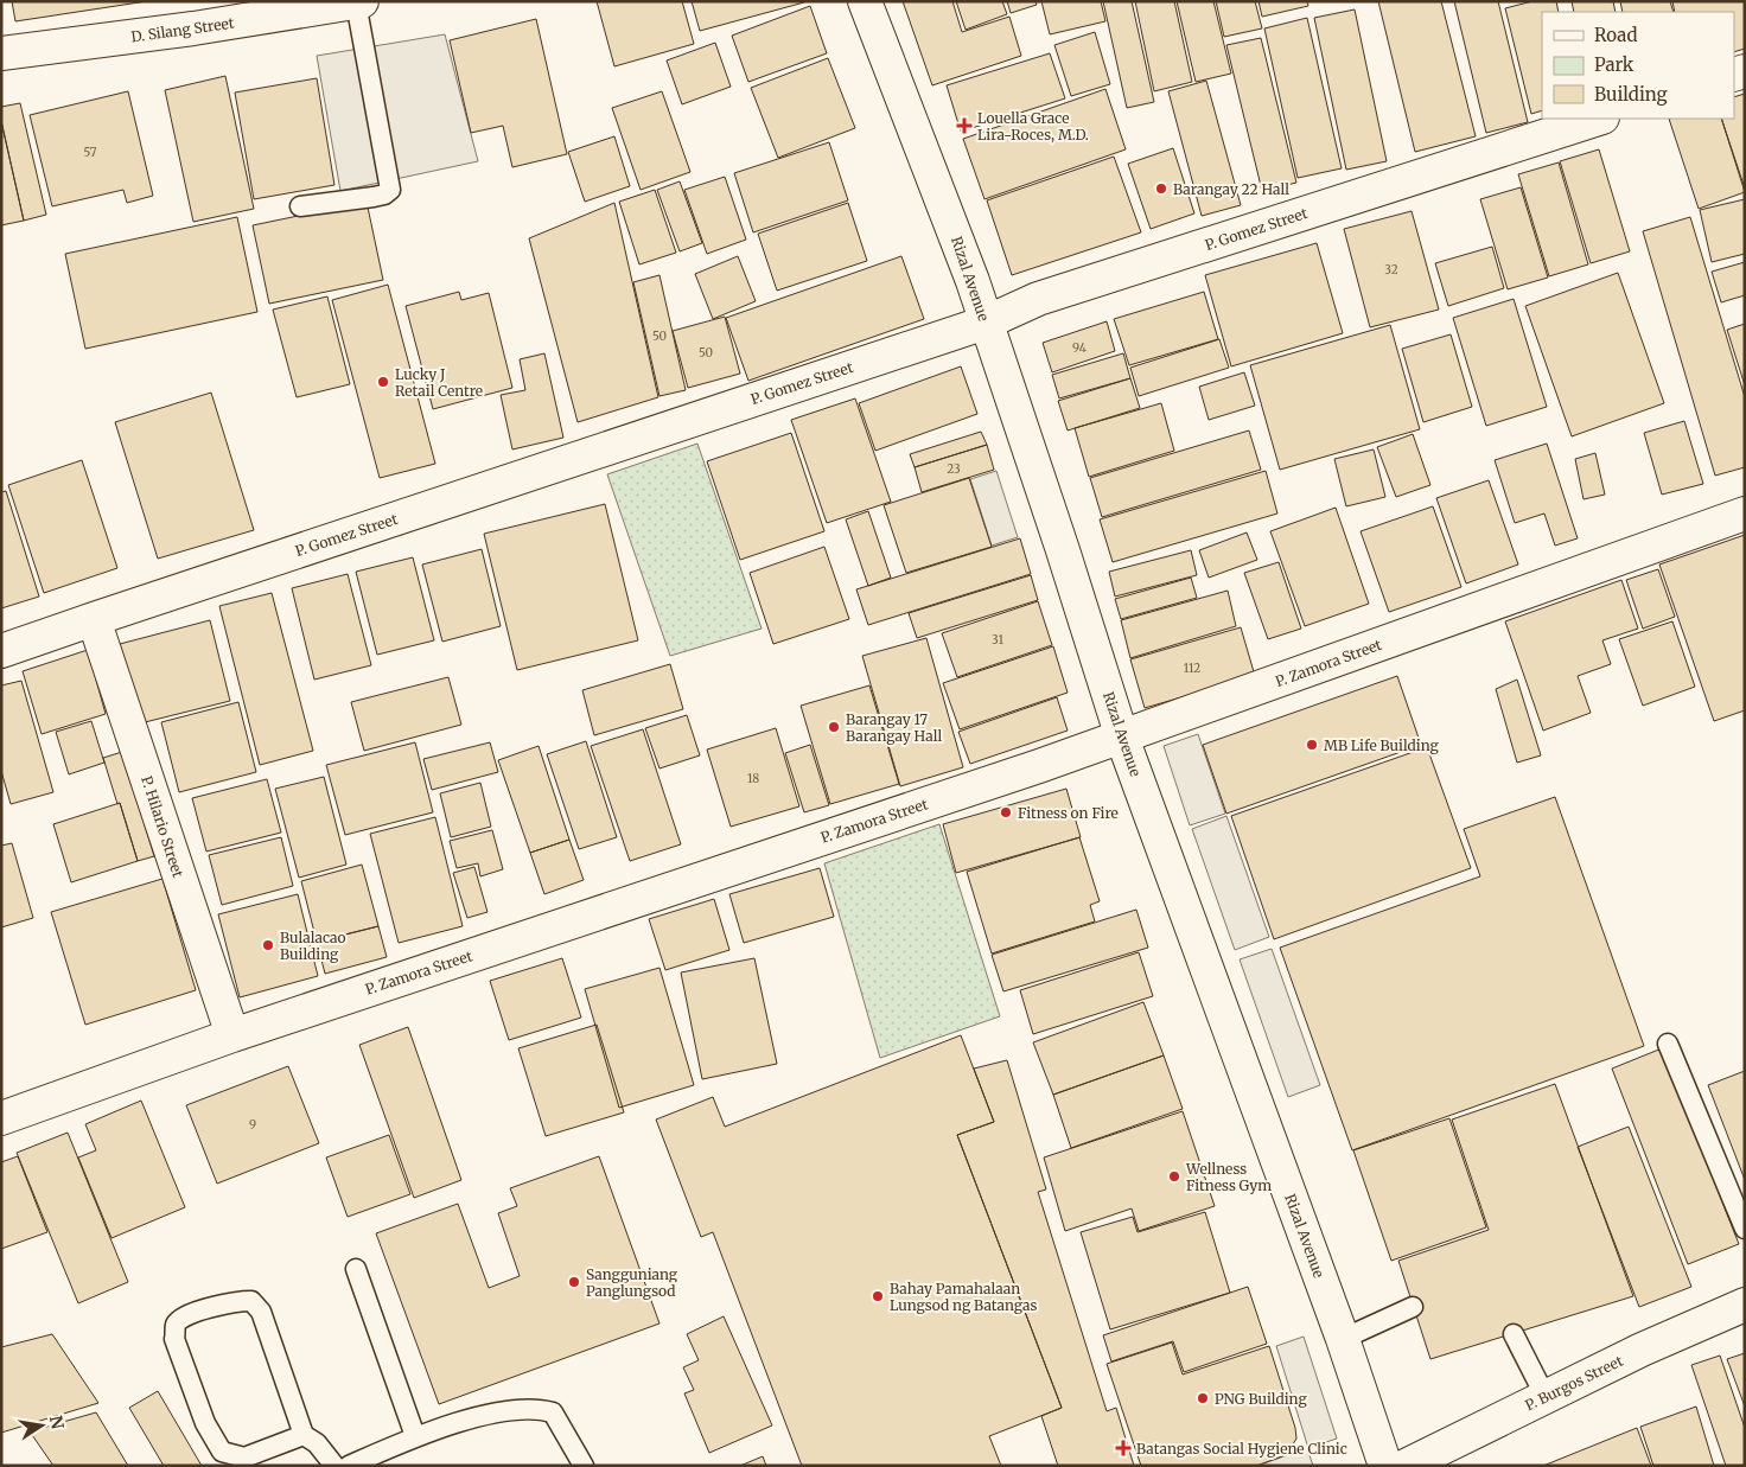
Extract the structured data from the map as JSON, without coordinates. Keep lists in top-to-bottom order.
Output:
{
  "streets": {
    "street": [
      "D. Silang Street",
      "P. Gomez Street",
      "Rizal Avenue",
      "P. Zamora Street",
      "P. Hilario Street",
      "P. Burgos Street"
    ]
  },
  "crossings": [
    ["P. Gomez Street", "Rizal Avenue"],
    ["P. Gomez Street", "P. Hilario Street"],
    ["Rizal Avenue", "P. Zamora Street"],
    ["P. Zamora Street", "P. Hilario Street"]
  ],
  "places": {
    "health": ["Louella Grace Lira-Roces, M.D.", "Batangas Social Hygiene Clinic"],
    "other": [
      "Barangay 22 Hall",
      "Lucky J Retail Centre",
      "Barangay 17 Barangay Hall",
      "MB Life Building",
      "Fitness on Fire",
      "Bulalacao Building",
      "Wellness Fitness Gym",
      "Sangguniang Panglungsod",
      "Bahay Pamahalaan Lungsod ng Batangas",
      "PNG Building"
    ]
  },
  "house_numbers": [
    "57",
    "32",
    "50",
    "94",
    "50",
    "23",
    "31",
    "112",
    "18",
    "9"
  ],
  "legend": ["Road", "Park", "Building"],
  "north": "right"
}
